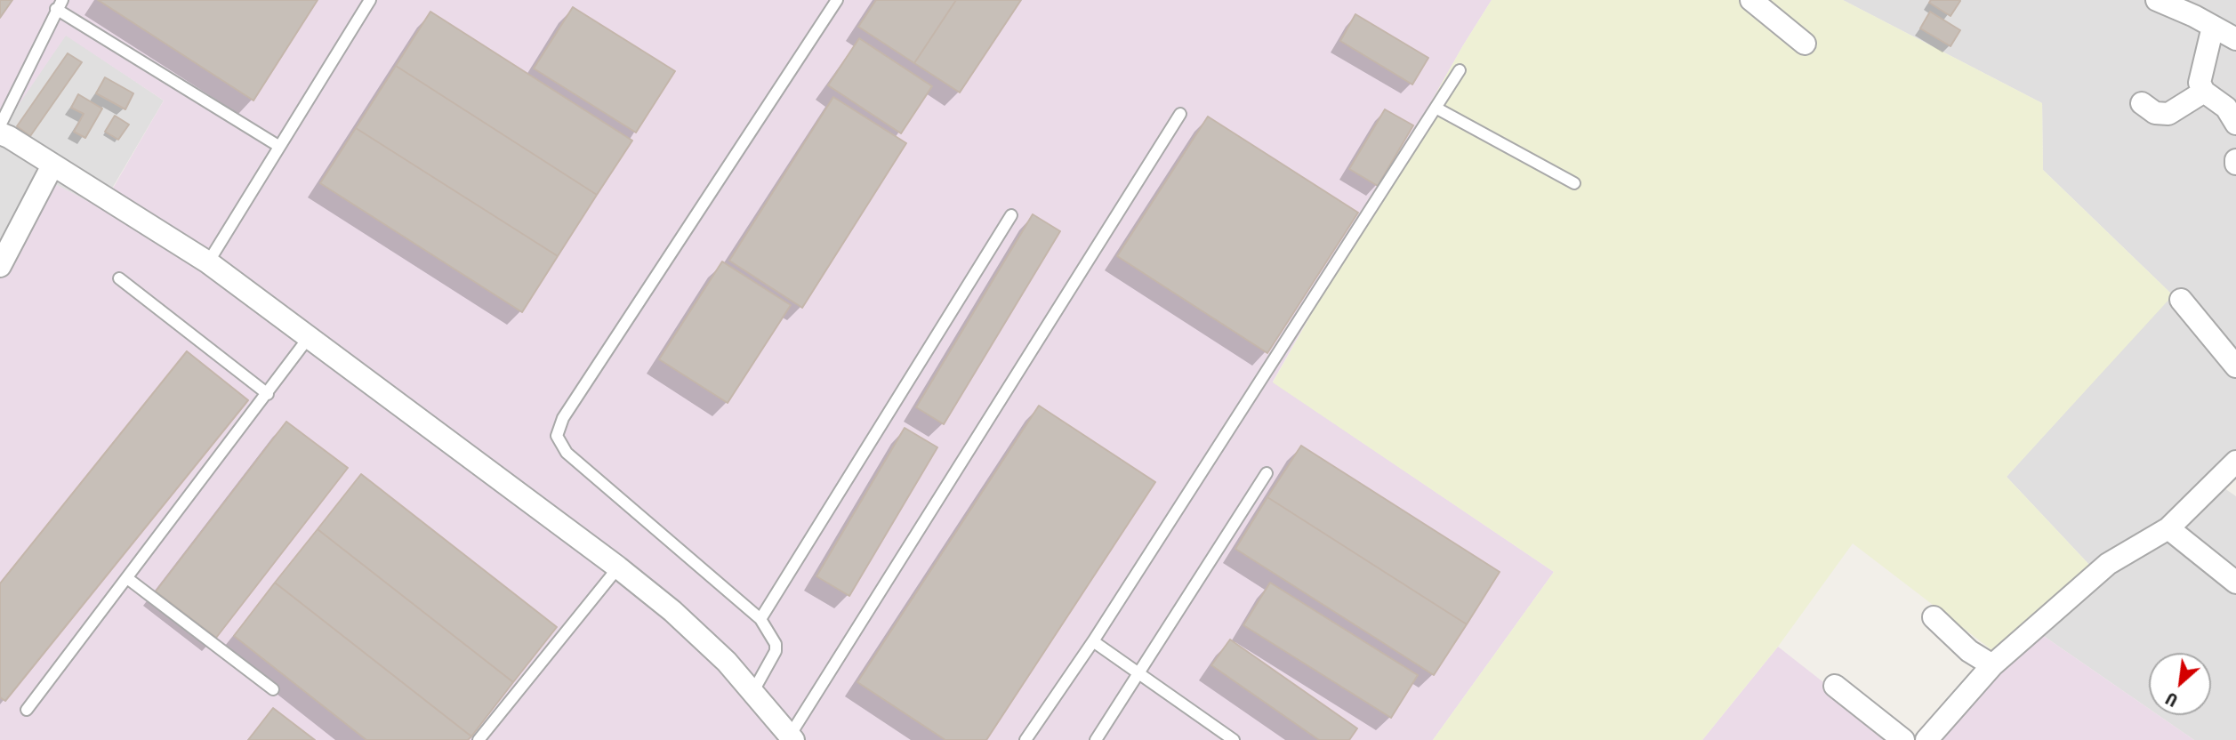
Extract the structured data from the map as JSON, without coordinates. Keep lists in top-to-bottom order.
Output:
{
  "north": "bottom left"
}
